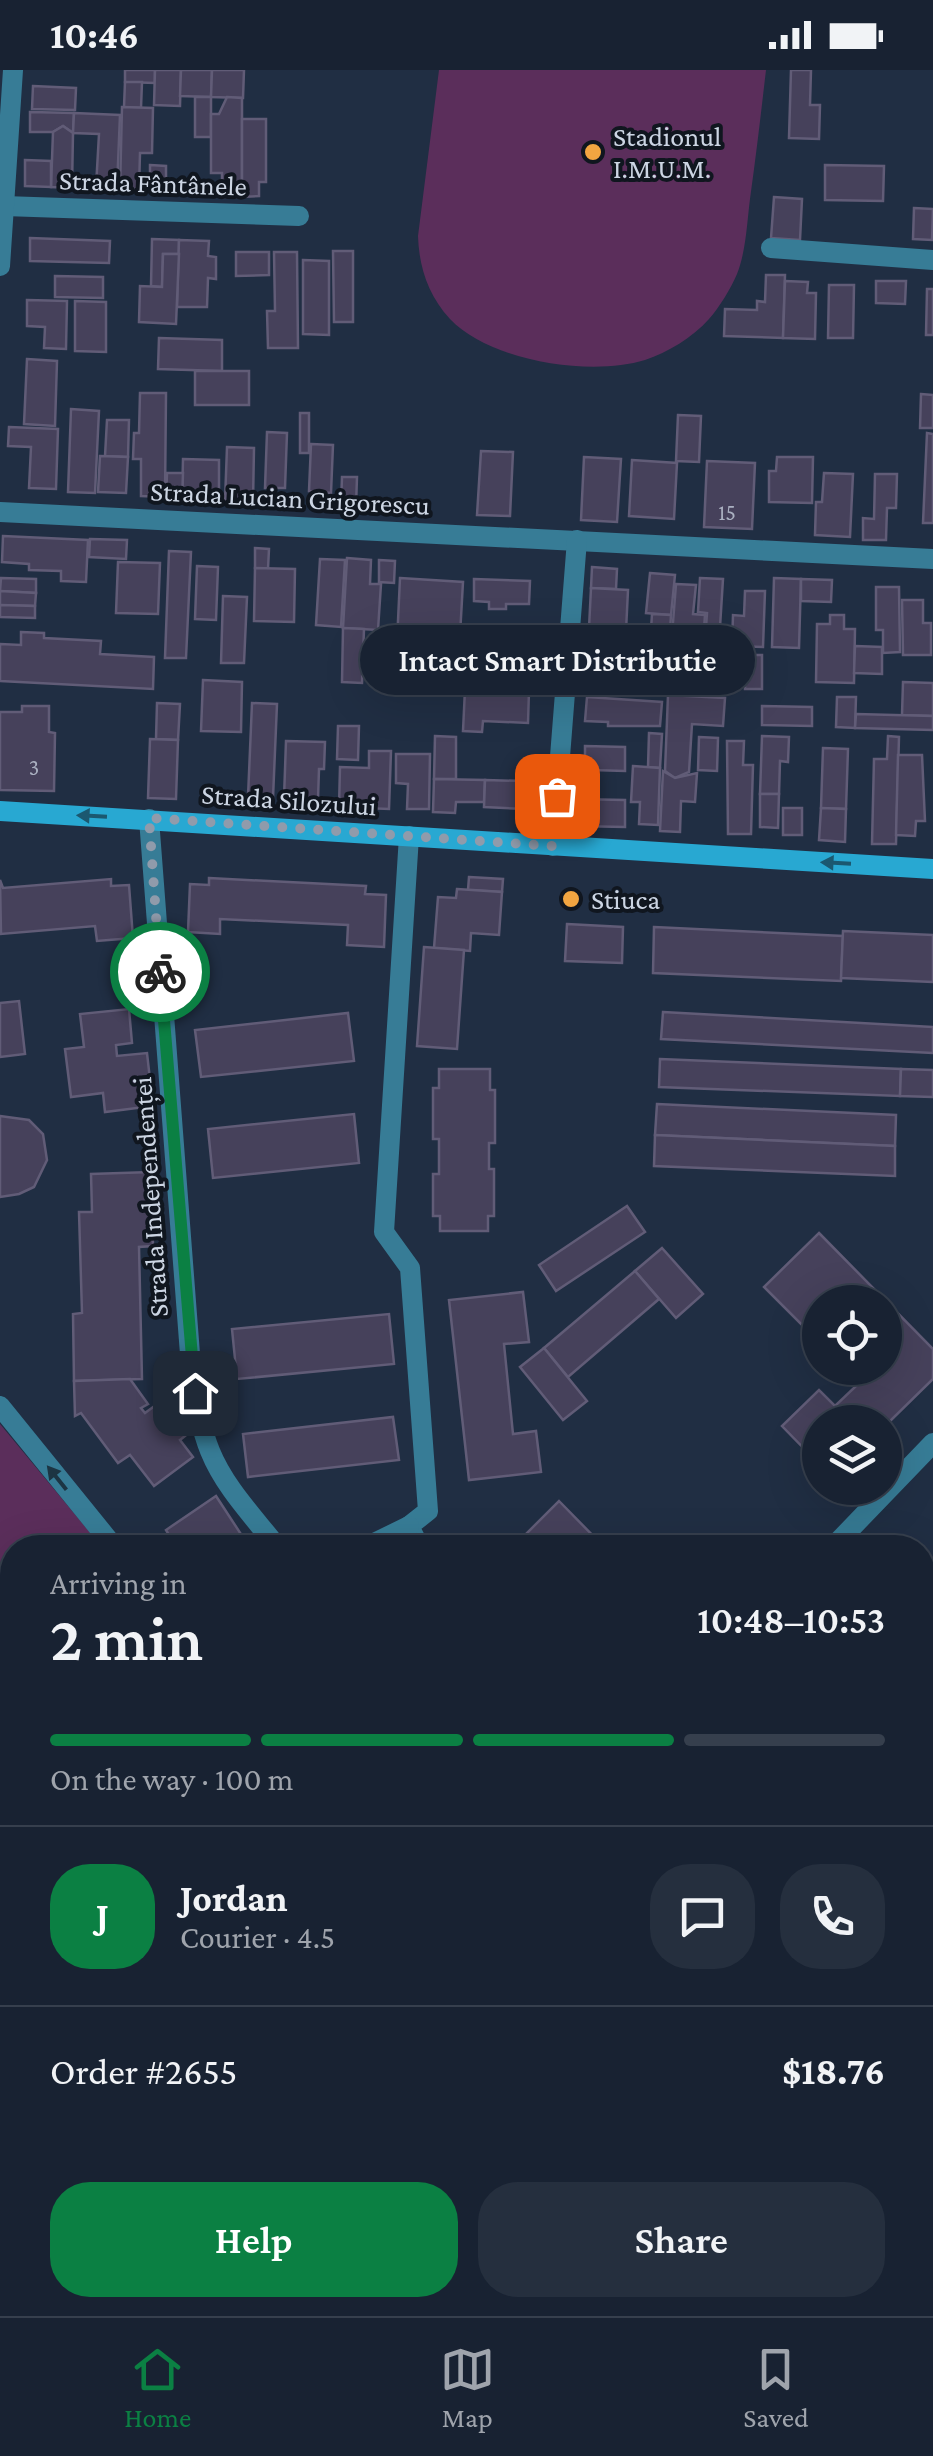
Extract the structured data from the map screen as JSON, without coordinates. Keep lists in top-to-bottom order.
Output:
{
  "streets": {
    "main road": ["Strada Silozului"],
    "street": ["Strada Fântânele", "Strada Lucian Grigorescu", "Strada Independenței"]
  },
  "crossings": [
    ["Strada Silozului", "Strada Independenței"]
  ],
  "one_way": ["Strada Silozului"],
  "places": ["Stadionul I.M.U.M.", "Intact Smart Distributie", "Stiuca"],
  "house_numbers": ["15", "3"],
  "page": {
    "status": "10:46",
    "bubble": "Intact Smart Distributie",
    "heading": ["2 min", "Arriving in", "10:48–10:53"],
    "panel": [
      "Jordan",
      "Courier · 4.5",
      "Order #2655",
      "$18.76"
    ],
    "bar": "On the way · 100 m",
    "round": "J",
    "buttons": ["Help", "Share"],
    "tabs": ["Home", "Map", "Saved"]
  }
}
